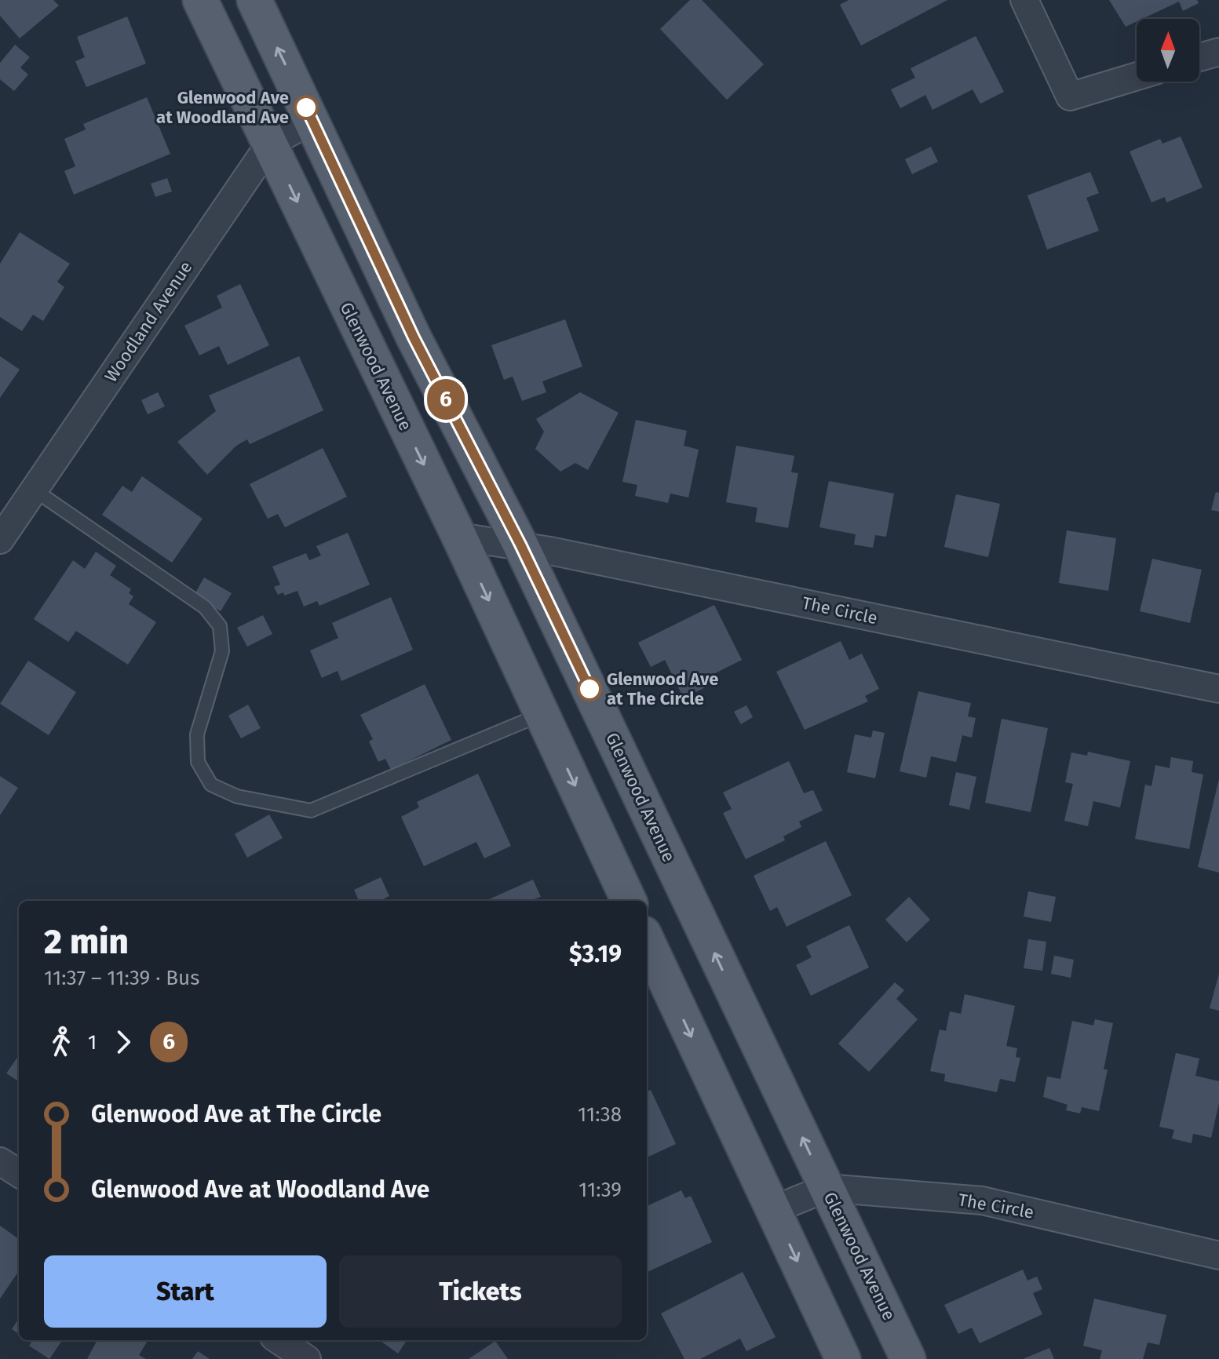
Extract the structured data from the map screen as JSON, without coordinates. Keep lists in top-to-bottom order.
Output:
{
  "streets": {
    "main road": ["Glenwood Avenue"],
    "street": ["Woodland Avenue", "The Circle"]
  },
  "crossings": [
    ["Woodland Avenue", "Glenwood Avenue"],
    ["Glenwood Avenue", "The Circle"]
  ],
  "places": ["Glenwood Ave at Woodland Ave", "Glenwood Ave at The Circle"],
  "lines": ["bus line 6"],
  "north": "top",
  "page": {
    "on_map": "6",
    "heading": ["2 min", "11:37 – 11:39 · Bus", "$3.19"],
    "legs": ["1", "6"],
    "list": [
      {
        "name": "Glenwood Ave at The Circle",
        "value": "11:38"
      },
      {
        "name": "Glenwood Ave at Woodland Ave",
        "value": "11:39"
      }
    ],
    "buttons": ["Start", "Tickets"]
  }
}
